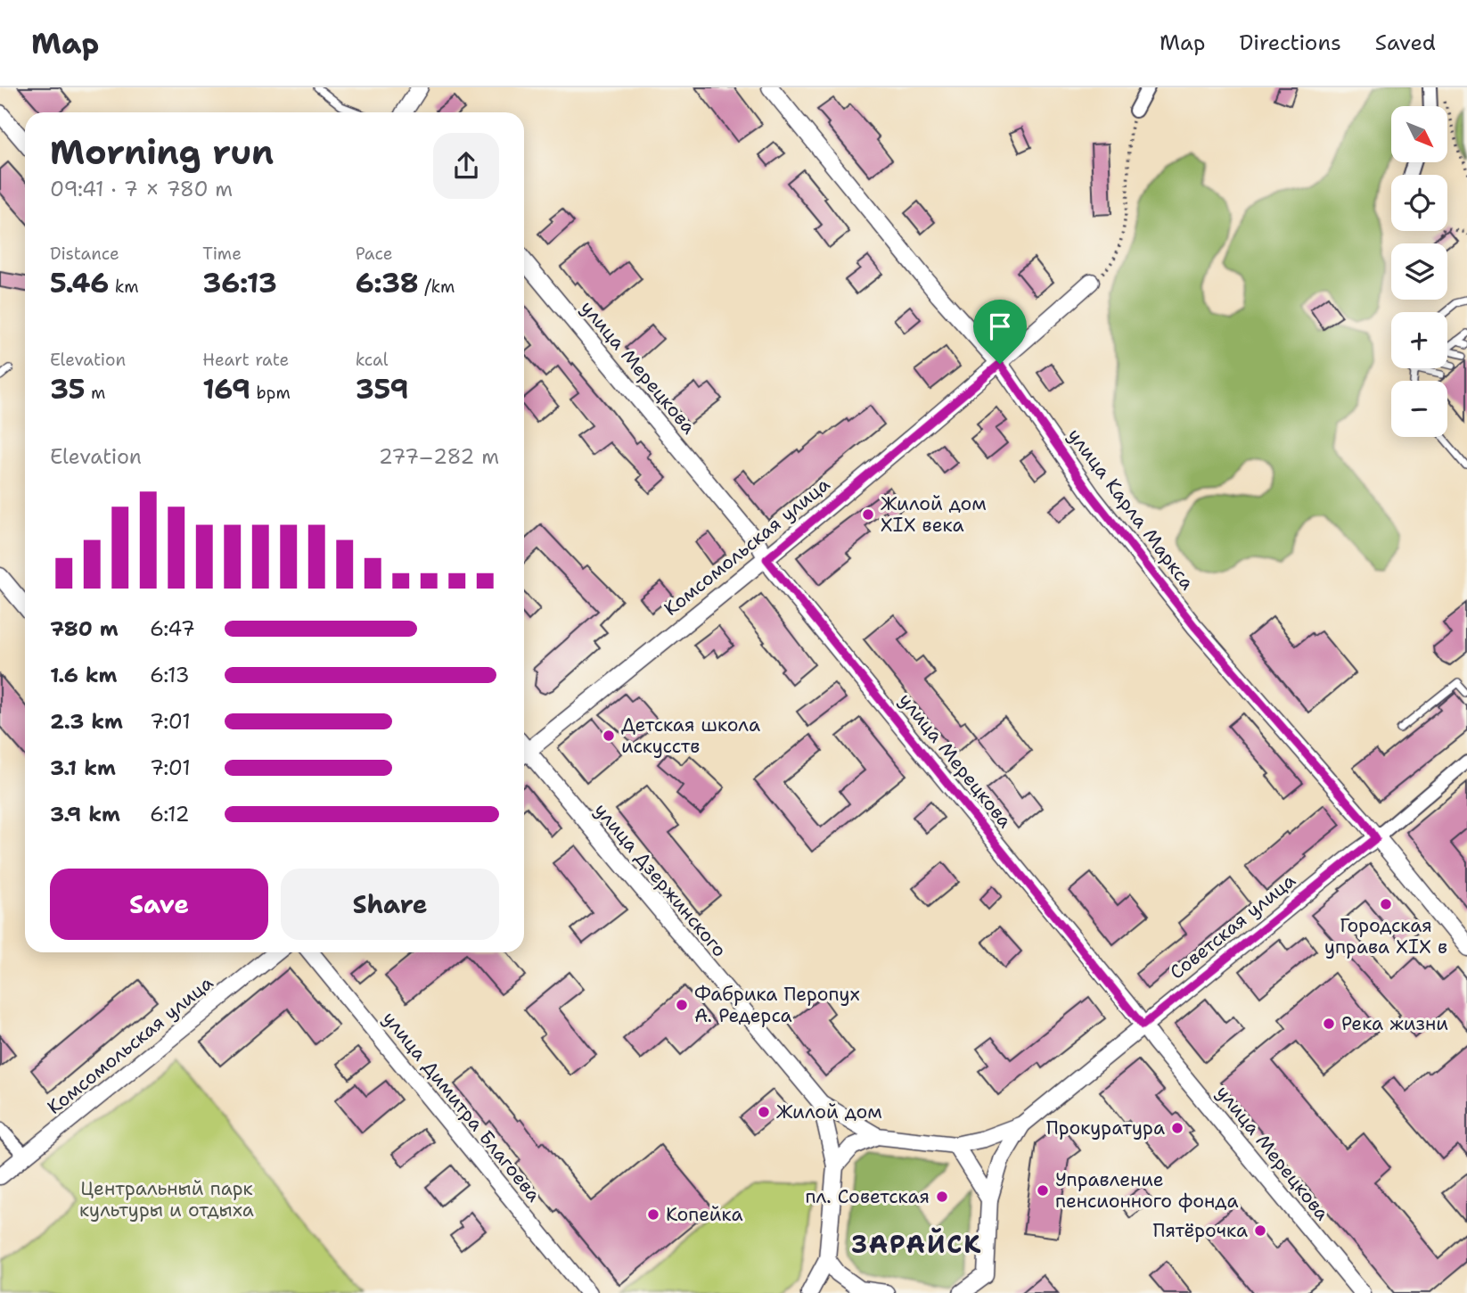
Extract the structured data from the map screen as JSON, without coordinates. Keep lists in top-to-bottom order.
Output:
{
  "streets": {
    "street": [
      "улица Мерецкова",
      "улица Карла Маркса",
      "Комсомольская улица",
      "улица Дзержинского",
      "Советская улица",
      "улица Димитра Благоева"
    ]
  },
  "crossings": [
    ["улица Мерецкова", "Комсомольская улица"],
    ["улица Мерецкова", "Советская улица"],
    ["улица Карла Маркса", "Комсомольская улица"],
    ["улица Карла Маркса", "Советская улица"],
    ["улица Дзержинского", "Советская улица"]
  ],
  "districts": ["ЗАРАЙСК"],
  "parks": ["Центральный парк культуры и отдыха"],
  "places": [
    "Жилой дом XIX века",
    "Детская школа искусств",
    "Городская управа XIX в",
    "Фабрика Перопух А. Редерса",
    "Река жизни",
    "Жилой дом",
    "Прокуратура",
    "Управление пенсионного фонда",
    "пл. Советская",
    "Копейка",
    "Пятёрочка"
  ],
  "north": "bottom right",
  "page": {
    "header": "Map",
    "nav": ["Map", "Directions", "Saved"],
    "map_buttons": ["+", "−"],
    "heading": ["Morning run", "09:41 · 7 × 780 m"],
    "stats": [
      ["Distance", "5.46 km"],
      ["Time", "36:13"],
      ["Pace", "6:38 /km"],
      ["Elevation", "35 m"],
      ["Heart rate", "169 bpm"],
      ["kcal", "359"]
    ],
    "chart": ["Elevation", "277–282 m"],
    "list": [
      {
        "name": "780 m",
        "note": "6:47"
      },
      {
        "name": "1.6 km",
        "note": "6:13"
      },
      {
        "name": "2.3 km",
        "note": "7:01"
      },
      {
        "name": "3.1 km",
        "note": "7:01"
      },
      {
        "name": "3.9 km",
        "note": "6:12"
      }
    ],
    "buttons": ["Save", "Share"]
  }
}
